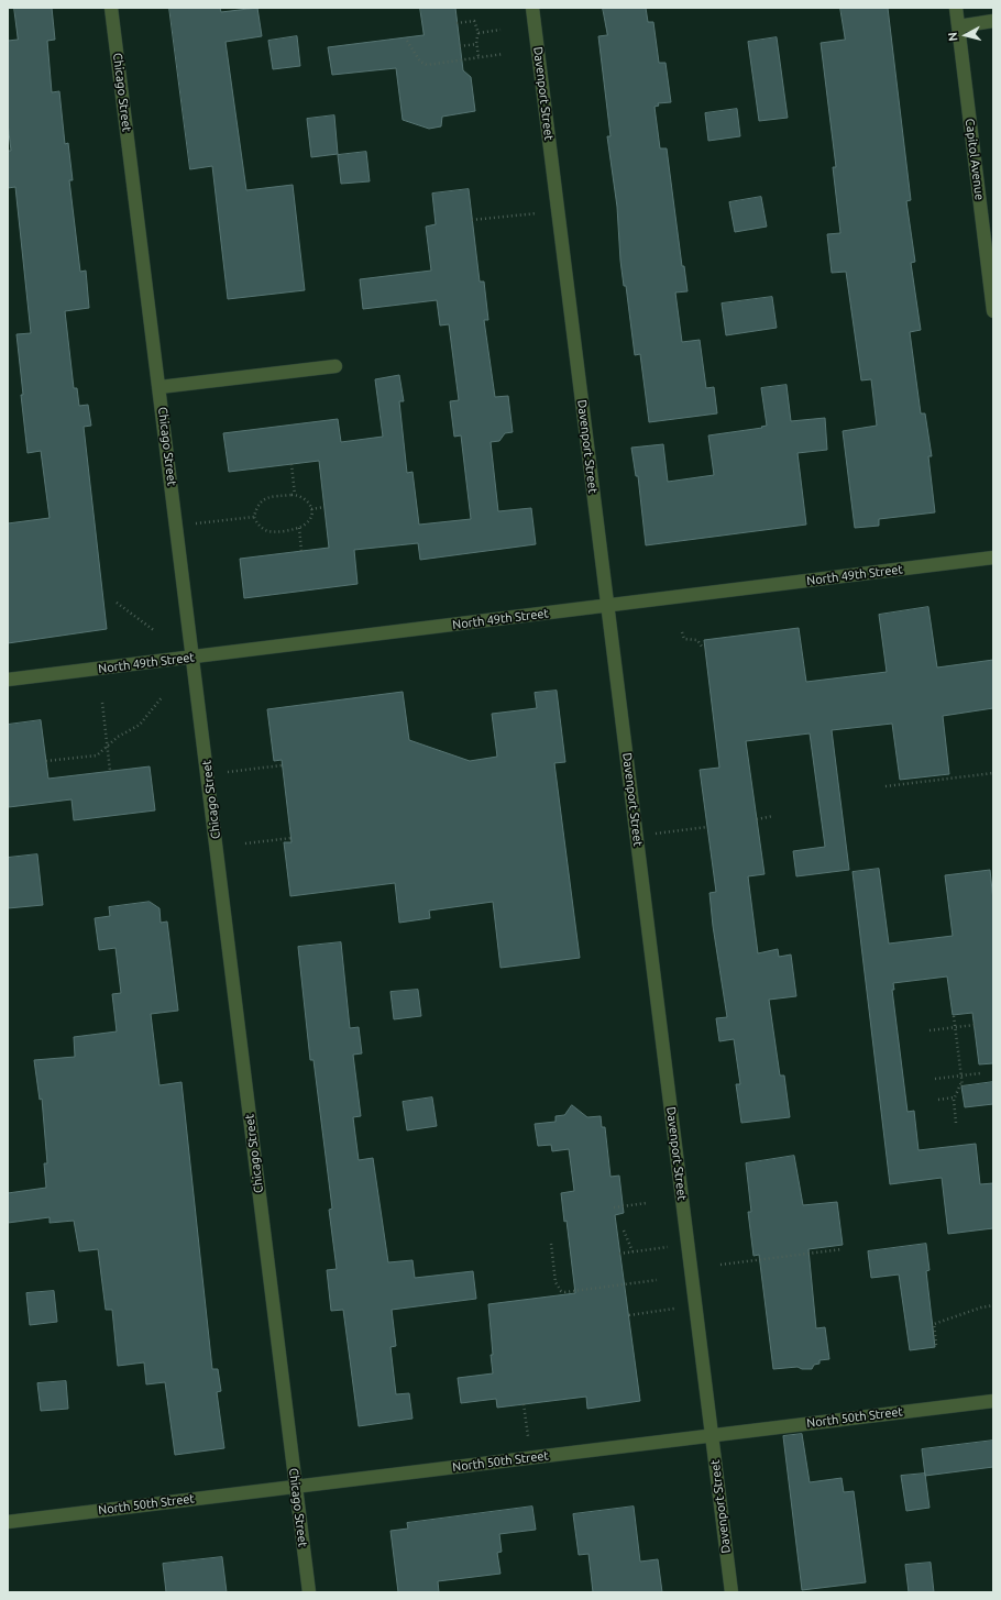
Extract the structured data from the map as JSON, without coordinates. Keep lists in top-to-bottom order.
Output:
{
  "streets": {
    "street": [
      "Chicago Street",
      "Davenport Street",
      "Capitol Avenue",
      "North 49th Street",
      "North 50th Street"
    ]
  },
  "crossings": [
    ["Chicago Street", "North 49th Street"],
    ["Chicago Street", "North 50th Street"],
    ["Davenport Street", "North 49th Street"],
    ["Davenport Street", "North 50th Street"]
  ],
  "north": "left"
}
